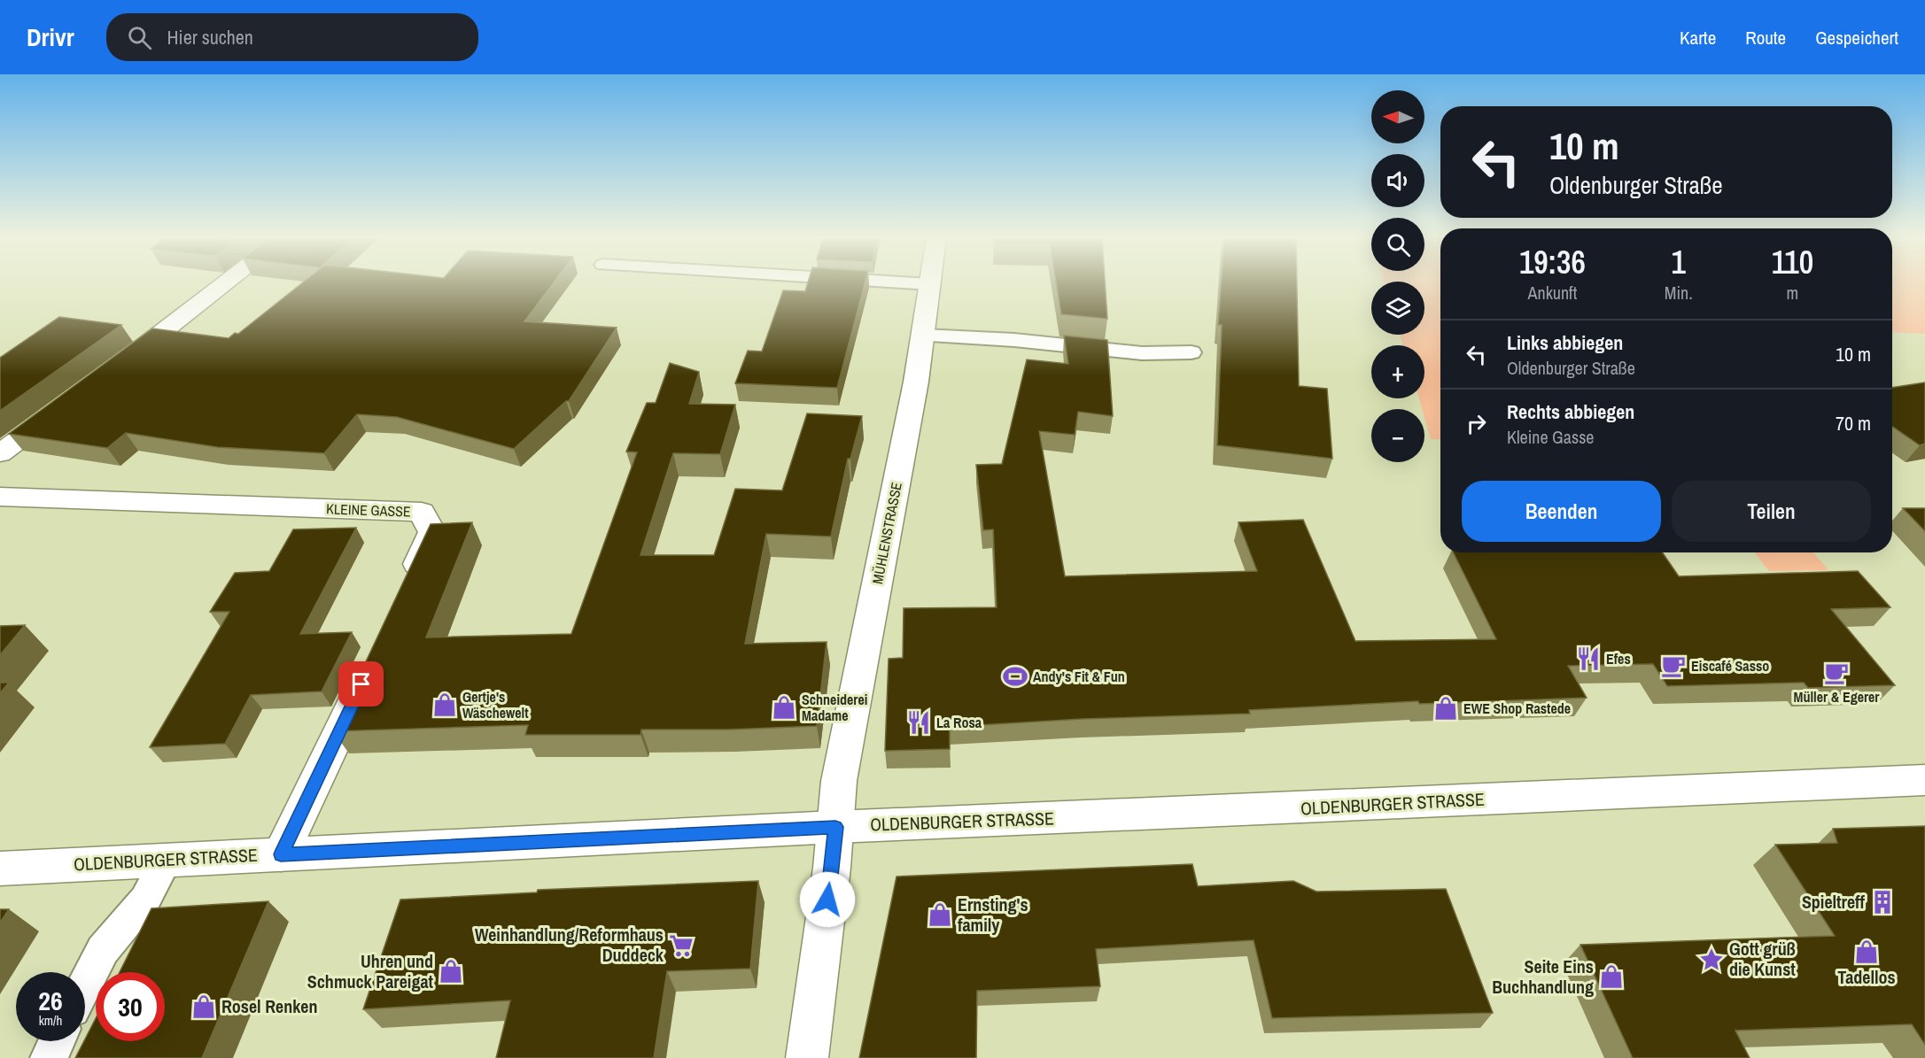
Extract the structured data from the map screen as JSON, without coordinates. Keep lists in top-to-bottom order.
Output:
{
  "streets": {
    "street": ["KLEINE GASSE", "MÜHLENSTRASSE", "OLDENBURGER STRASSE"]
  },
  "crossings": [
    ["MÜHLENSTRASSE", "OLDENBURGER STRASSE"]
  ],
  "places": {
    "restaurant": ["Efes", "La Rosa"],
    "cafe": ["Eiscafé Sasso", "Müller & Egerer"],
    "sports": ["Andy's Fit & Fun"],
    "shop": [
      "Gertje's Wäschewelt",
      "Schneiderei Madame",
      "EWE Shop Rastede",
      "Ernsting's family",
      "Tadellos",
      "Uhren und Schmuck Pareigat",
      "Seite Eins Buchhandlung",
      "Rosel Renken"
    ],
    "building": ["Spieltreff"],
    "supermarket": ["Weinhandlung/Reformhaus Duddeck"],
    "place": ["Gott grüß die Kunst"]
  },
  "north": "left",
  "page": {
    "header": "Drivr",
    "search": "Hier suchen",
    "nav": ["Karte", "Route", "Gespeichert"],
    "map_buttons": ["+", "−"],
    "turn": ["10 m", "Oldenburger Straße"],
    "eta": [
      "19:36",
      "Ankunft",
      "1",
      "Min.",
      "110",
      "m"
    ],
    "list": [
      {
        "name": "Links abbiegen",
        "note": "Oldenburger Straße",
        "value": "10 m"
      },
      {
        "name": "Rechts abbiegen",
        "note": "Kleine Gasse",
        "value": "70 m"
      }
    ],
    "buttons": ["Beenden", "Teilen"],
    "speed": "26 km/h",
    "limit": "30"
  }
}
